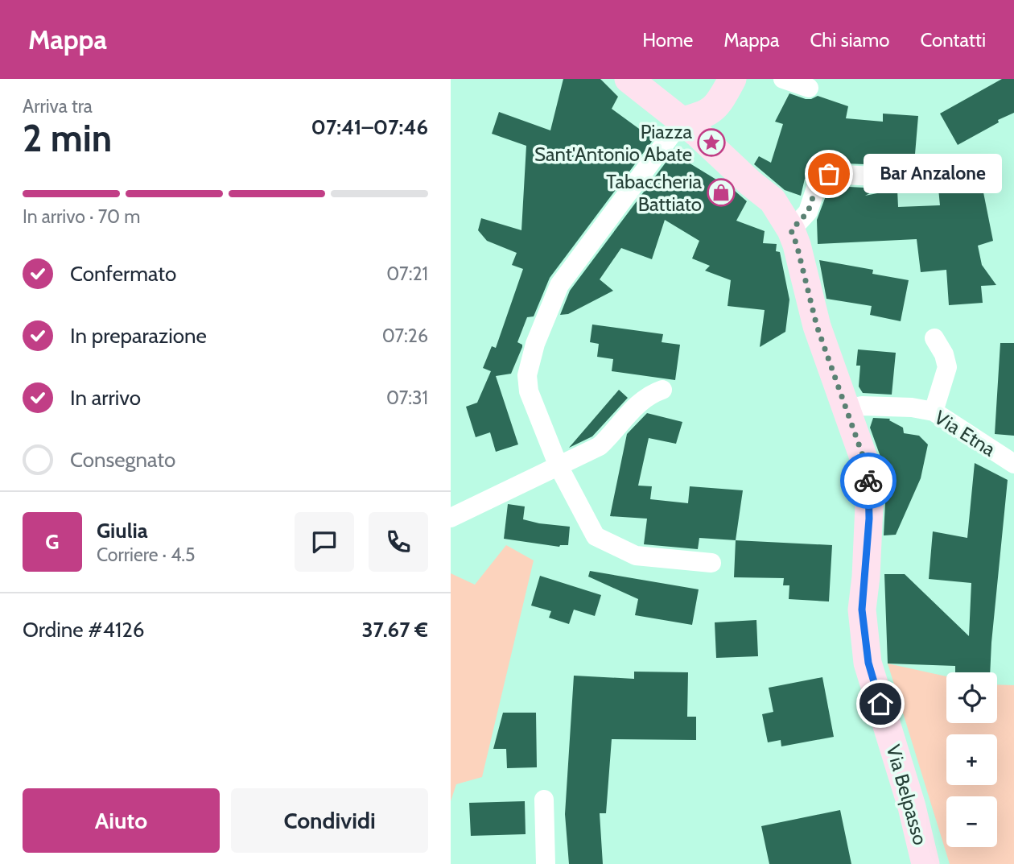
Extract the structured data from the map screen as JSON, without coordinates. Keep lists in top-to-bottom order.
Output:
{
  "streets": {
    "street": ["Via Etna", "Via Belpasso"]
  },
  "crossings": [
    ["Via Etna", "Via Belpasso"]
  ],
  "places": {
    "place": ["Piazza Sant'Antonio Abate"],
    "other": ["Bar Anzalone"],
    "shop": ["Tabaccheria Battiato"]
  },
  "page": {
    "header": "Mappa",
    "nav": [
      "Home",
      "Mappa",
      "Chi siamo",
      "Contatti"
    ],
    "heading": ["2 min", "Arriva tra", "07:41–07:46"],
    "panel": [
      "Giulia",
      "Corriere · 4.5",
      "Ordine #4126",
      "37.67 €"
    ],
    "bubble": "Bar Anzalone",
    "bar": "In arrivo · 70 m",
    "list": [
      ["Confermato", "07:21"],
      ["In preparazione", "07:26"],
      ["In arrivo", "07:31"],
      "Consegnato"
    ],
    "round": "G",
    "map_buttons": ["+", "−"],
    "buttons": ["Aiuto", "Condividi"]
  }
}
